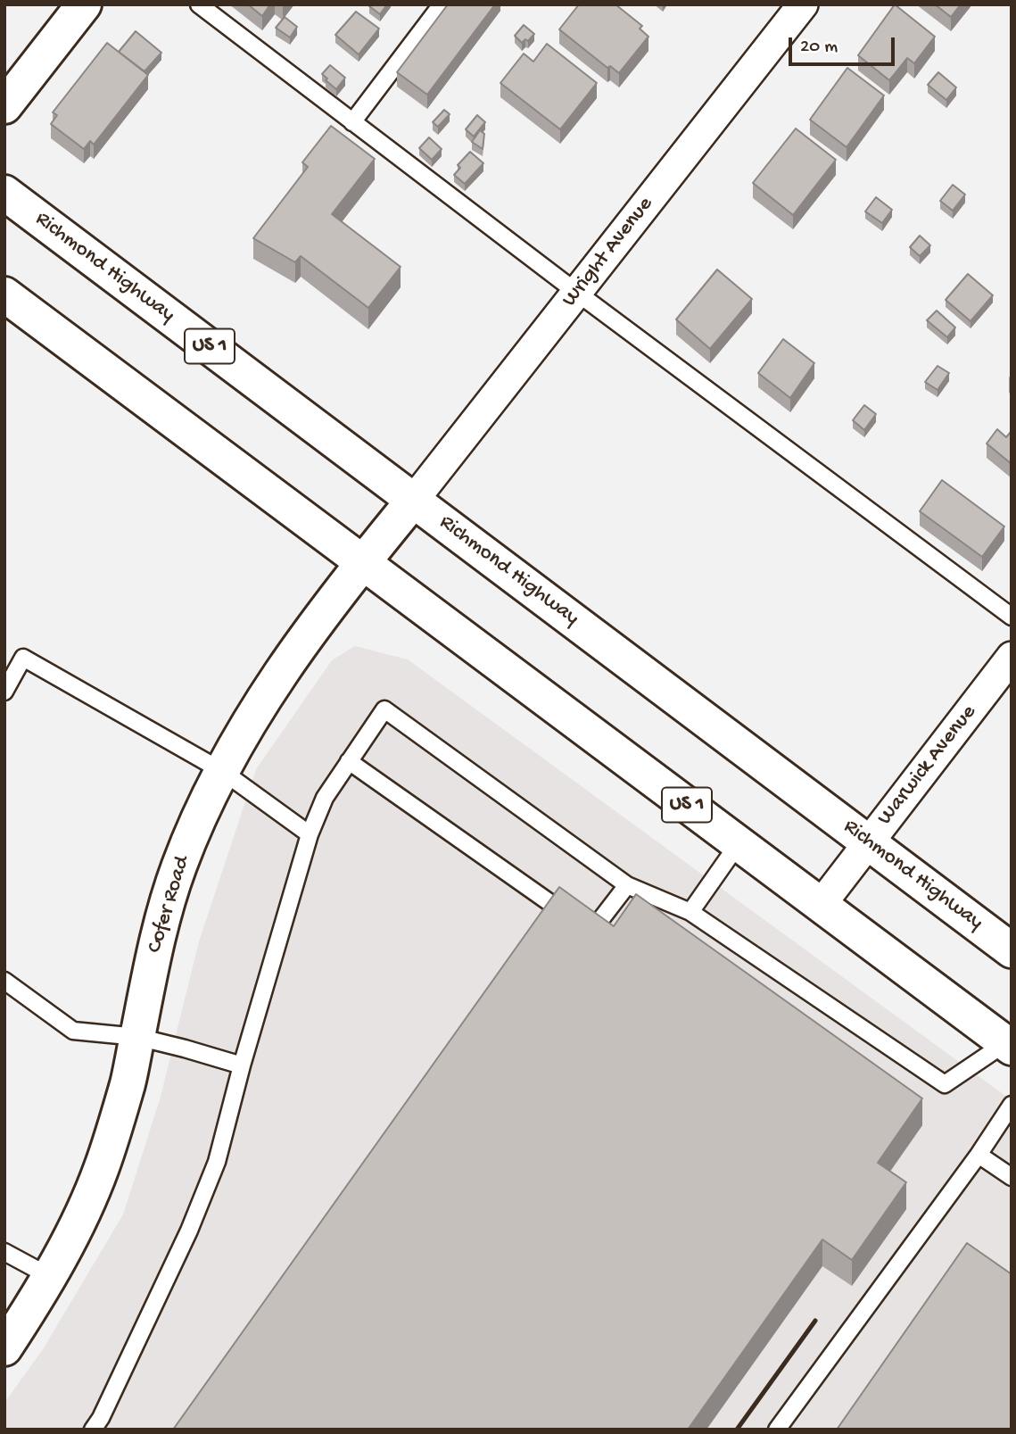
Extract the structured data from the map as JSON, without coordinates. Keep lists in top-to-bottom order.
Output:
{
  "streets": {
    "main road": ["Richmond Highway", "US 1", "Cofer Road"],
    "street": ["Wright Avenue", "Warwick Avenue"]
  },
  "crossings": [
    ["Wright Avenue", "Richmond Highway"],
    ["Wright Avenue", "Cofer Road"],
    ["Richmond Highway", "Warwick Avenue"],
    ["Richmond Highway", "Cofer Road"],
    ["US 1", "Warwick Avenue"],
    ["US 1", "Cofer Road"]
  ],
  "scale_bar": "20 m"
}
